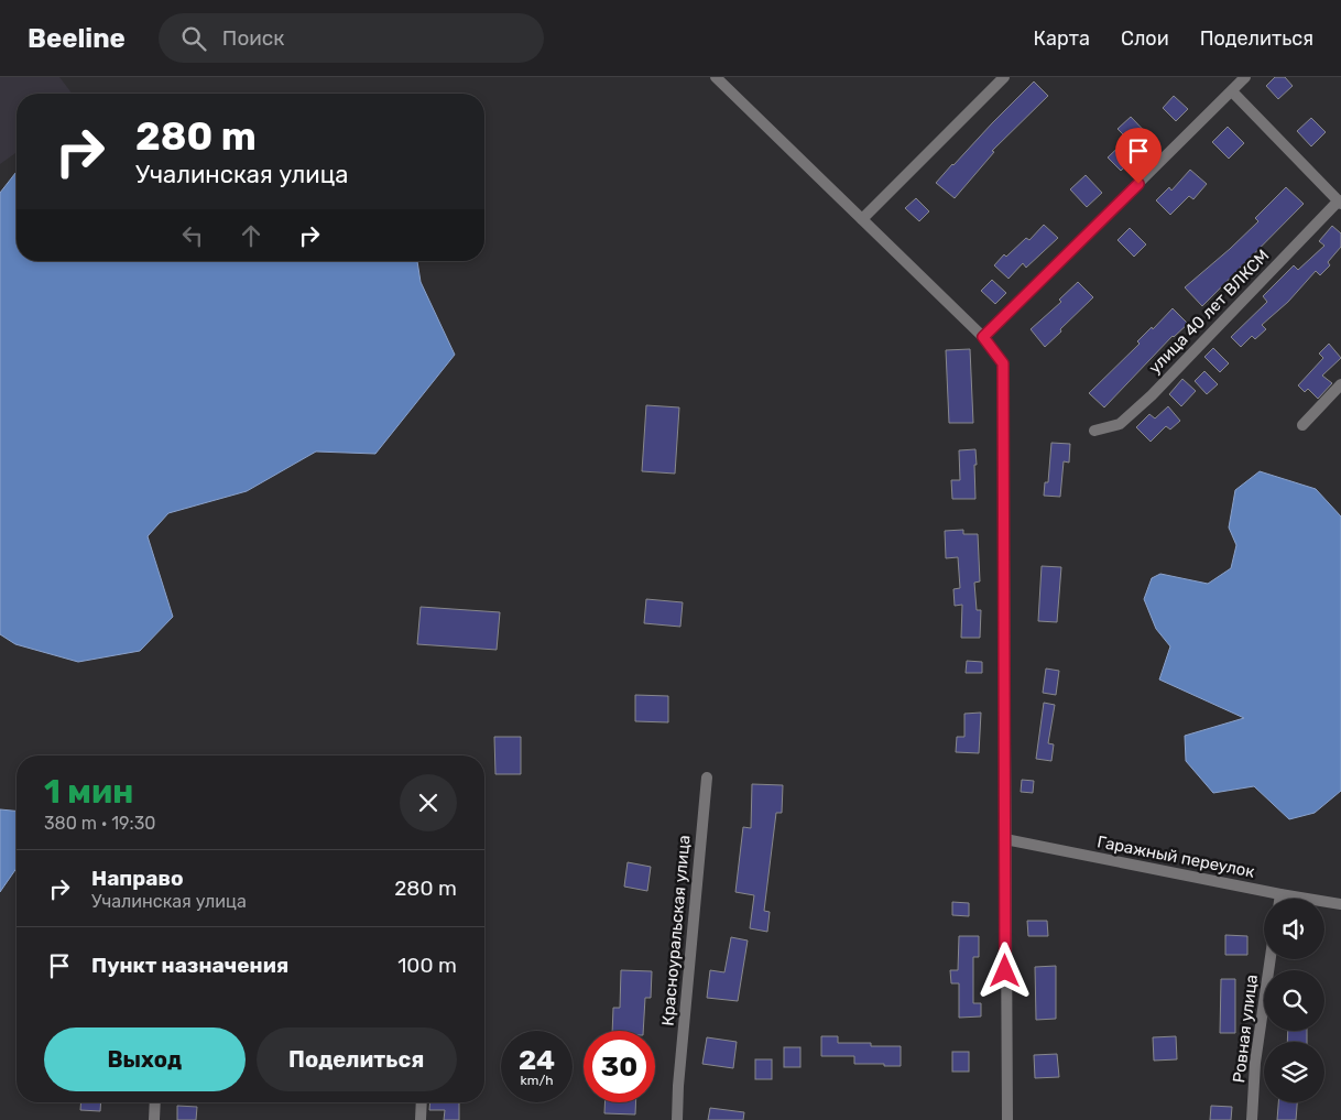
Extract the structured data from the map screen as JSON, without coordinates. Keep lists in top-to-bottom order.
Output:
{
  "streets": {
    "street": [
      "улица 40 лет ВЛКСМ",
      "Гаражный переулок",
      "Красноуральская улица",
      "Ровная улица"
    ]
  },
  "page": {
    "header": "Beeline",
    "search": "Поиск",
    "nav": ["Карта", "Слои", "Поделиться"],
    "turn": ["280 m", "Учалинская улица"],
    "heading": ["1 мин", "380 m · 19:30"],
    "list": [
      {
        "name": "Направо",
        "note": "Учалинская улица",
        "value": "280 m"
      },
      {
        "name": "Пункт назначения",
        "value": "100 m"
      }
    ],
    "buttons": ["Выход", "Поделиться"],
    "speed": "24 km/h",
    "limit": "30"
  }
}
